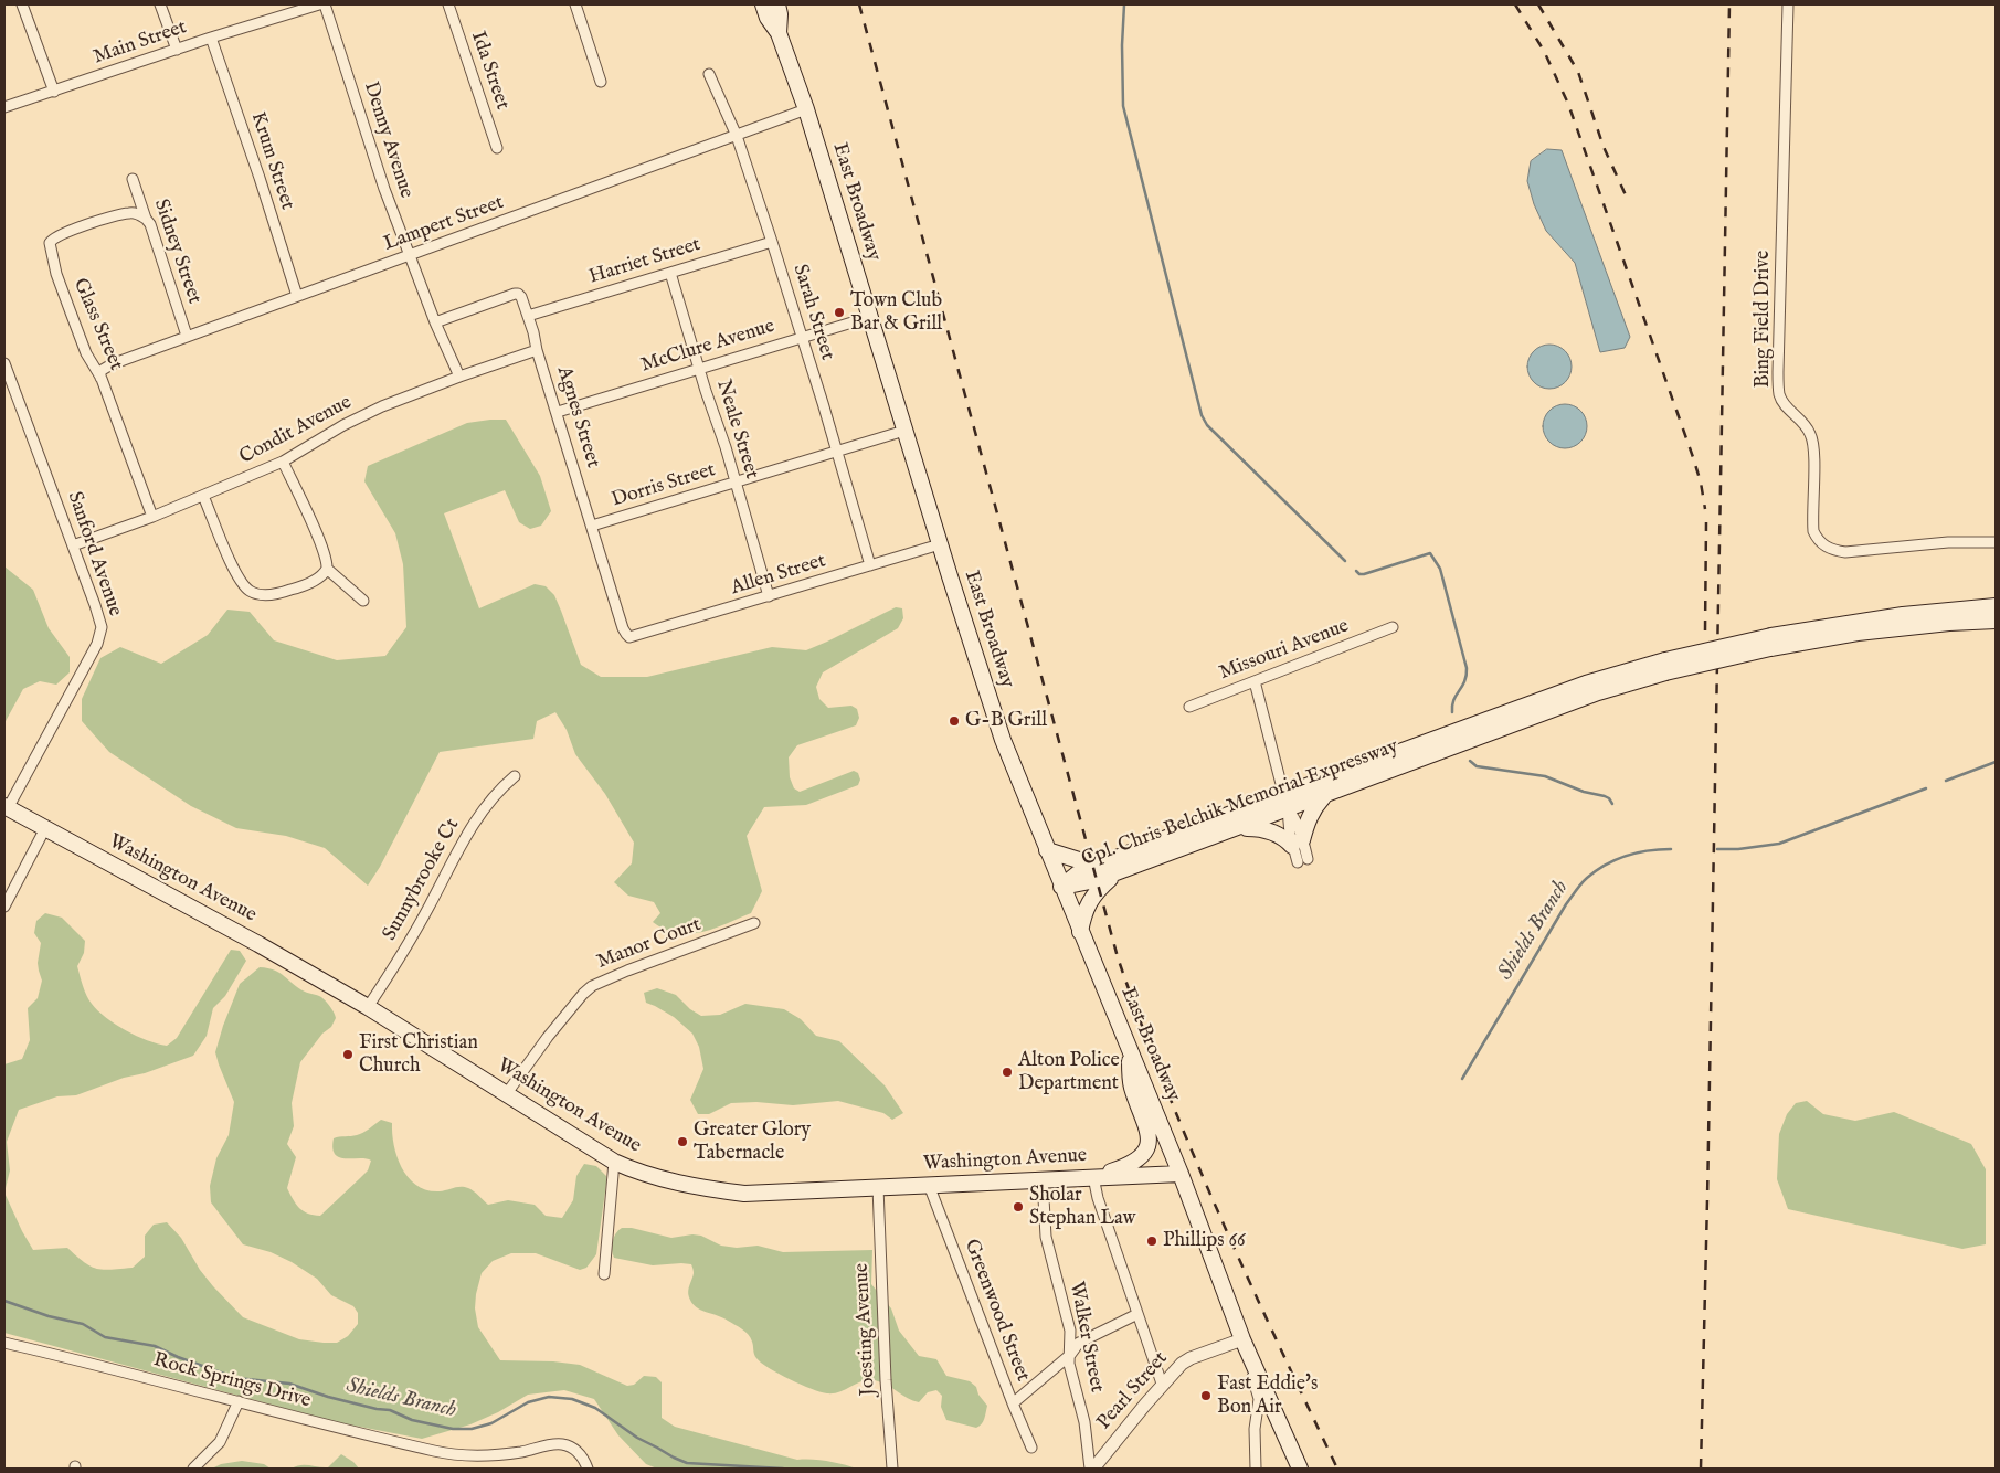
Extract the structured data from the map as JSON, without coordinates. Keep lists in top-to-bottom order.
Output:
{
  "streets": {
    "main road": ["East Broadway", "Cpl. Chris Belchik Memorial Expressway", "Washington Avenue"],
    "street": [
      "Main Street",
      "Ida Street",
      "Denny Avenue",
      "Krum Street",
      "Lampert Street",
      "Sidney Street",
      "Harriet Street",
      "Sarah Street",
      "Bing Field Drive",
      "Glass Street",
      "McClure Avenue",
      "Agnes Street",
      "Neale Street",
      "Condit Avenue",
      "Dorris Street",
      "Sanford Avenue",
      "Allen Street",
      "Missouri Avenue",
      "Sunnybrooke Ct",
      "Manor Court",
      "Greenwood Street",
      "Joesting Avenue",
      "Walker Street",
      "Rock Springs Drive",
      "Pearl Street"
    ]
  },
  "crossings": [
    ["Main Street", "Krum Street"],
    ["Denny Avenue", "Lampert Street"],
    ["Denny Avenue", "Agnes Street"],
    ["Denny Avenue", "Condit Avenue"],
    ["Krum Street", "Lampert Street"],
    ["East Broadway", "Lampert Street"],
    ["East Broadway", "McClure Avenue"],
    ["East Broadway", "Dorris Street"],
    ["East Broadway", "Allen Street"],
    ["East Broadway", "Cpl. Chris Belchik Memorial Expressway"],
    ["East Broadway", "Washington Avenue"],
    ["East Broadway", "Pearl Street"],
    ["Lampert Street", "Sidney Street"],
    ["Lampert Street", "Sarah Street"],
    ["Lampert Street", "Glass Street"],
    ["Sidney Street", "Glass Street"],
    ["Harriet Street", "Sarah Street"],
    ["Harriet Street", "Agnes Street"],
    ["Harriet Street", "Neale Street"],
    ["Sarah Street", "McClure Avenue"],
    ["Sarah Street", "Dorris Street"],
    ["Sarah Street", "Allen Street"],
    ["Glass Street", "Condit Avenue"],
    ["McClure Avenue", "Agnes Street"],
    ["McClure Avenue", "Neale Street"],
    ["Agnes Street", "Condit Avenue"],
    ["Agnes Street", "Dorris Street"],
    ["Agnes Street", "Allen Street"],
    ["Neale Street", "Dorris Street"],
    ["Neale Street", "Allen Street"],
    ["Condit Avenue", "Sanford Avenue"],
    ["Sanford Avenue", "Washington Avenue"],
    ["Washington Avenue", "Sunnybrooke Ct"],
    ["Washington Avenue", "Manor Court"],
    ["Washington Avenue", "Greenwood Street"],
    ["Washington Avenue", "Joesting Avenue"],
    ["Washington Avenue", "Walker Street"],
    ["Walker Street", "Pearl Street"]
  ],
  "water": ["Shields Branch"],
  "places": [
    "Town Club Bar & Grill",
    "G-B Grill",
    "First Christian Church",
    "Alton Police Department",
    "Greater Glory Tabernacle",
    "Sholar Stephan Law",
    "Phillips 66",
    "Fast Eddie's Bon Air"
  ]
}
